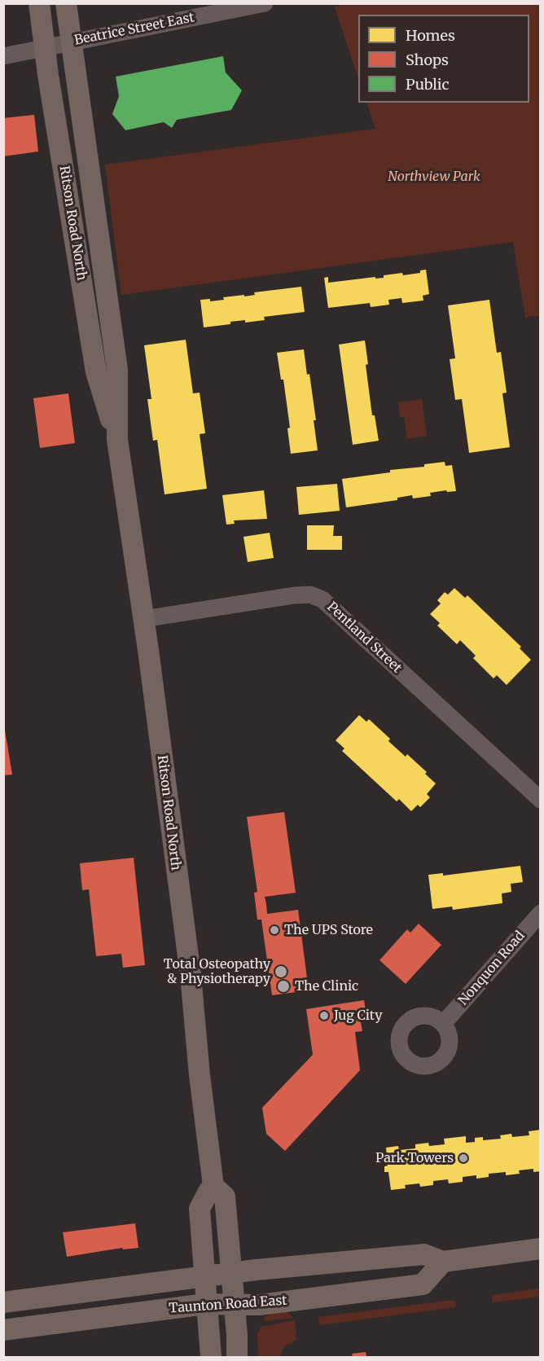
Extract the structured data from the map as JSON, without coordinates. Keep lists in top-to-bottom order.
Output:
{
  "streets": {
    "main road": ["Ritson Road North", "Taunton Road East"],
    "street": ["Beatrice Street East", "Pentland Street", "Nonquon Road"]
  },
  "crossings": [
    ["Beatrice Street East", "Ritson Road North"],
    ["Ritson Road North", "Pentland Street"],
    ["Ritson Road North", "Taunton Road East"]
  ],
  "parks": ["Northview Park"],
  "places": [
    "The UPS Store",
    "Total Osteopathy & Physiotherapy",
    "The Clinic",
    "Jug City",
    "Park Towers"
  ],
  "legend": ["Homes", "Shops", "Public"]
}
